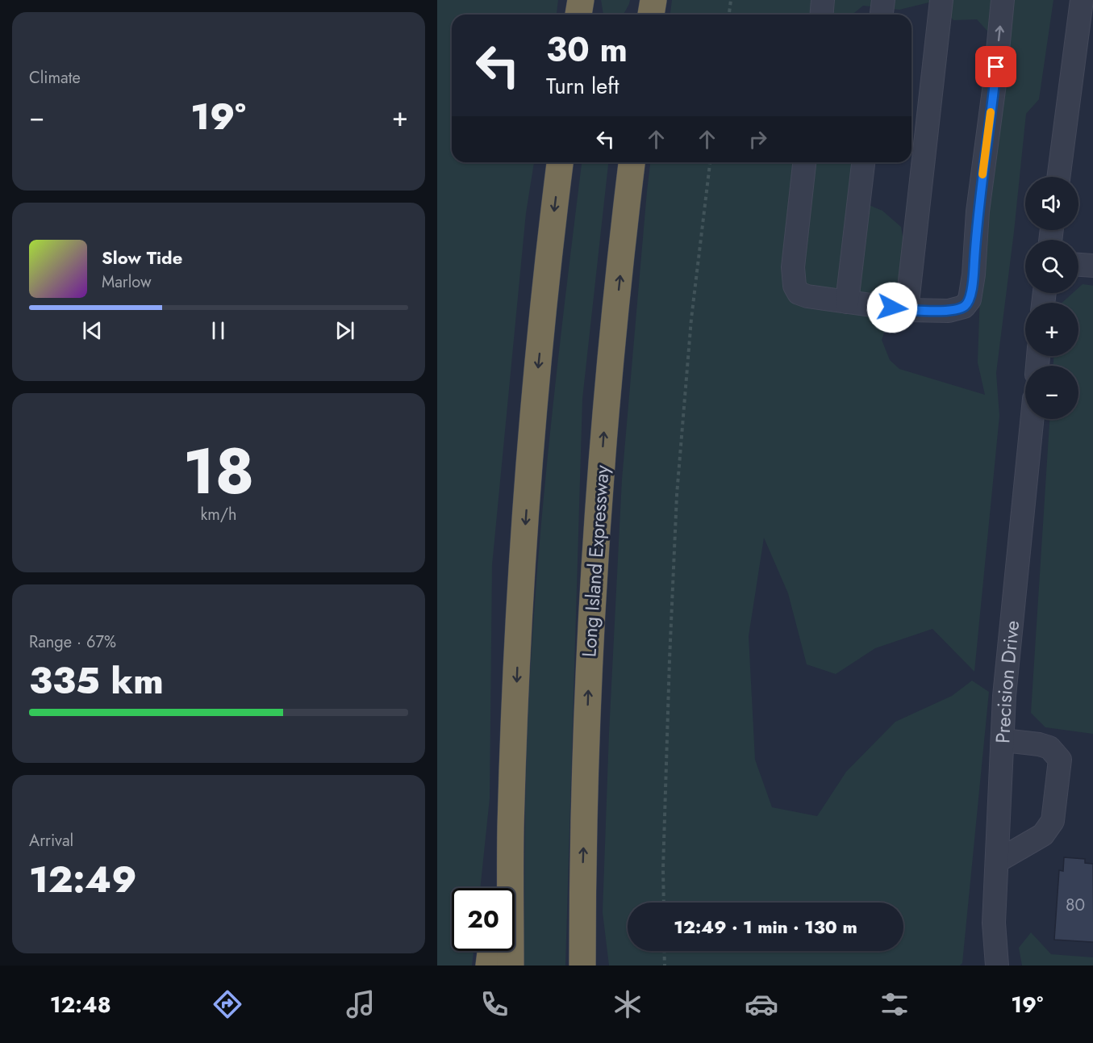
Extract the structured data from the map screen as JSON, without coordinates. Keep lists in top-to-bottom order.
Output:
{
  "streets": {
    "highway": ["Long Island Expressway"],
    "street": ["Precision Drive"]
  },
  "house_numbers": ["80"],
  "page": {
    "tile": [
      "Climate",
      ["18", "km/h"],
      ["Range · 67%", "335 km"],
      ["Arrival", "12:49"]
    ],
    "turn": ["30 m", "Turn left"],
    "heat": ["−", "19°", "+"],
    "map_buttons": ["+", "−"],
    "song": ["Slow Tide", "Marlow"],
    "limit": "20",
    "trip": "12:49 · 1 min · 130 m",
    "tabs": ["12:48", "19°"]
  }
}
